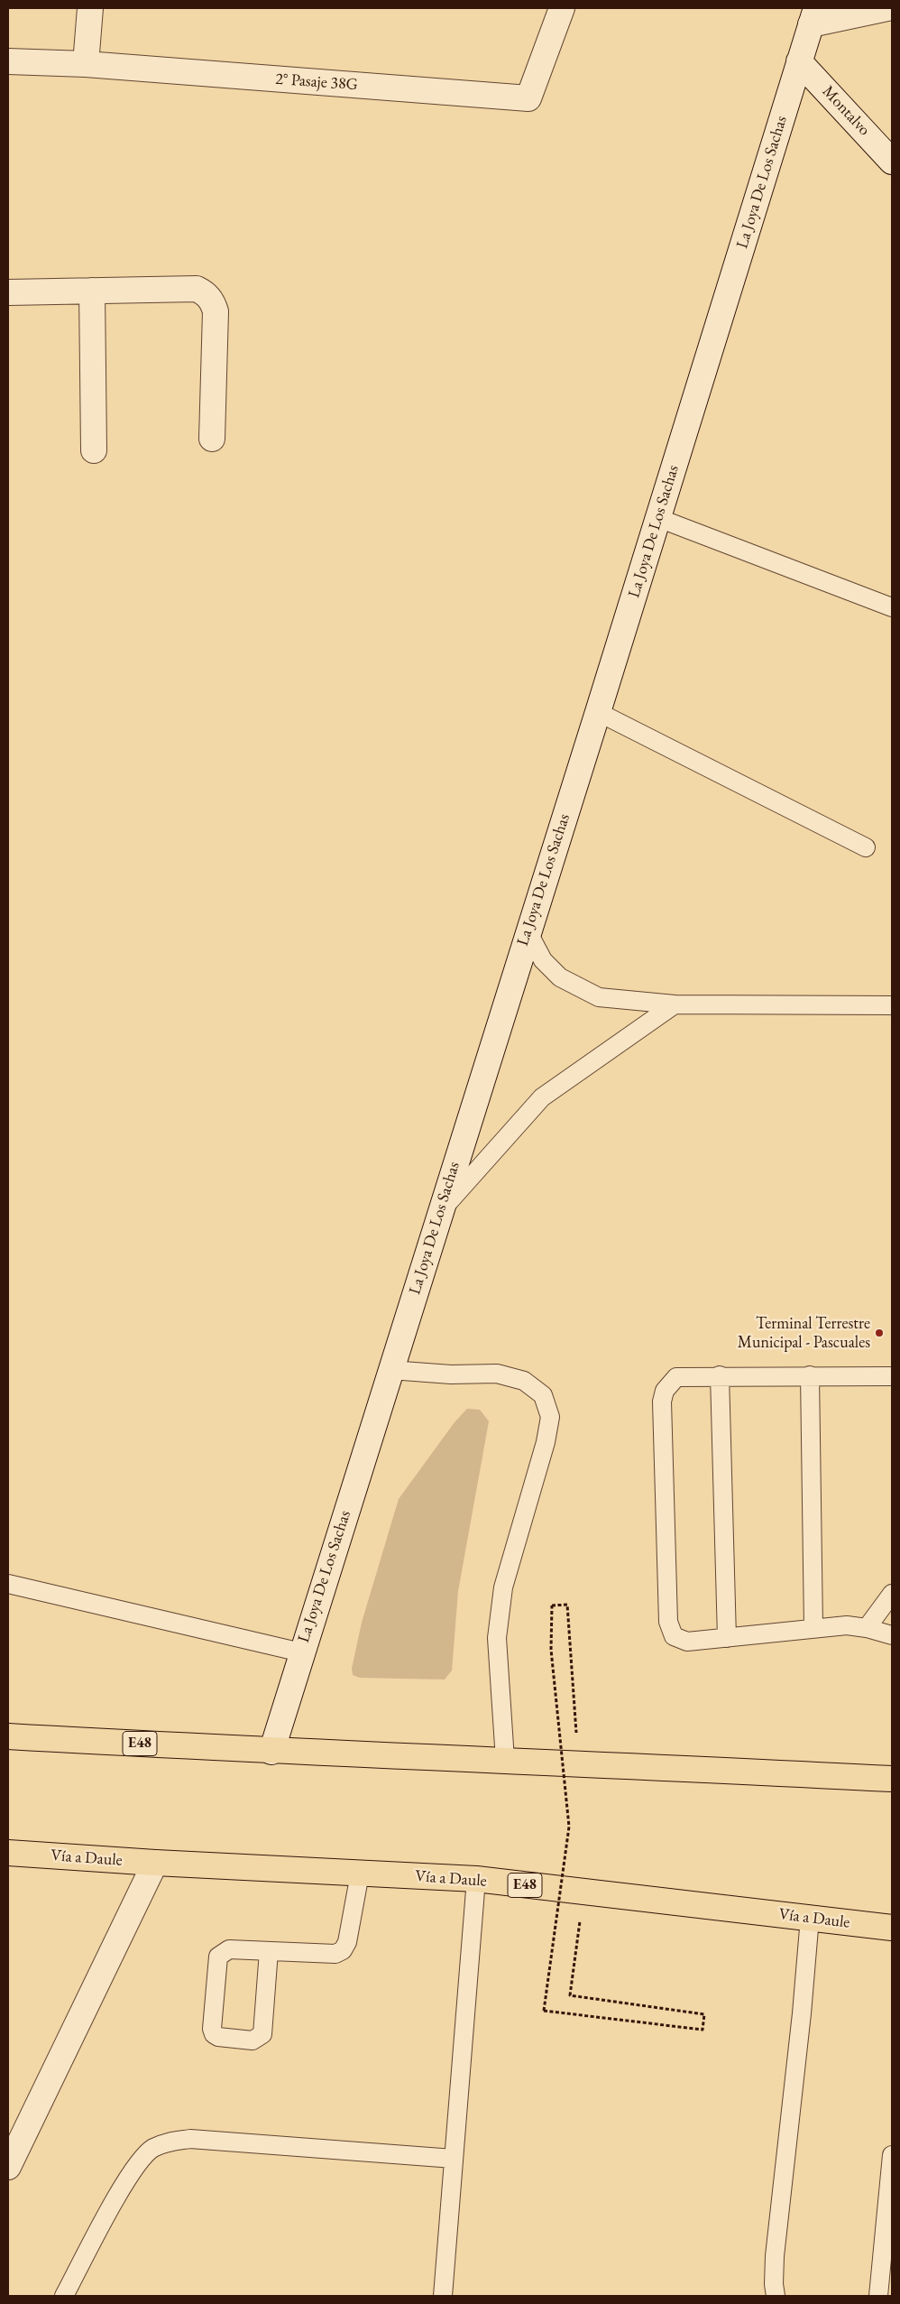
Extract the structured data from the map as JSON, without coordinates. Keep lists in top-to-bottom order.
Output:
{
  "streets": {
    "highway": ["E48", "Vía a Daule"],
    "street": ["2° Pasaje 38G", "Montalvo", "La Joya De Los Sachas"]
  },
  "crossings": [
    ["Montalvo", "La Joya De Los Sachas"],
    ["La Joya De Los Sachas", "E48"]
  ],
  "places": ["Terminal Terrestre Municipal - Pascuales"]
}
